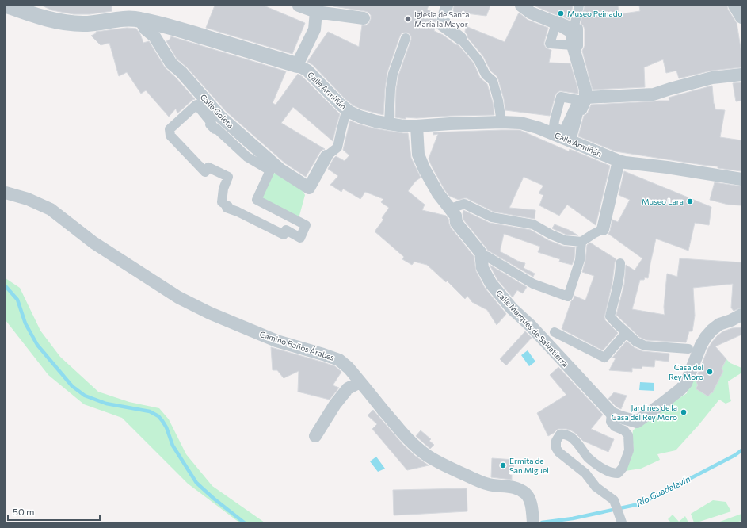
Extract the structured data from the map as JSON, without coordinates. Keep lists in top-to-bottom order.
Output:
{
  "streets": {
    "street": [
      "Calle Armiñán",
      "Calle Goleta",
      "Calle Marqués de Salvatierra",
      "Camino Baños Árabes"
    ]
  },
  "crossings": [
    ["Calle Armiñán", "Calle Goleta"],
    ["Calle Armiñán", "Calle Marqués de Salvatierra"]
  ],
  "water": ["Río Guadalevín"],
  "places": [
    "Museo Peinado",
    "Iglesia de Santa María la Mayor",
    "Museo Lara",
    "Casa del Rey Moro",
    "Jardines de la Casa del Rey Moro",
    "Ermita de San Miguel"
  ],
  "scale_bar": "50 m"
}
